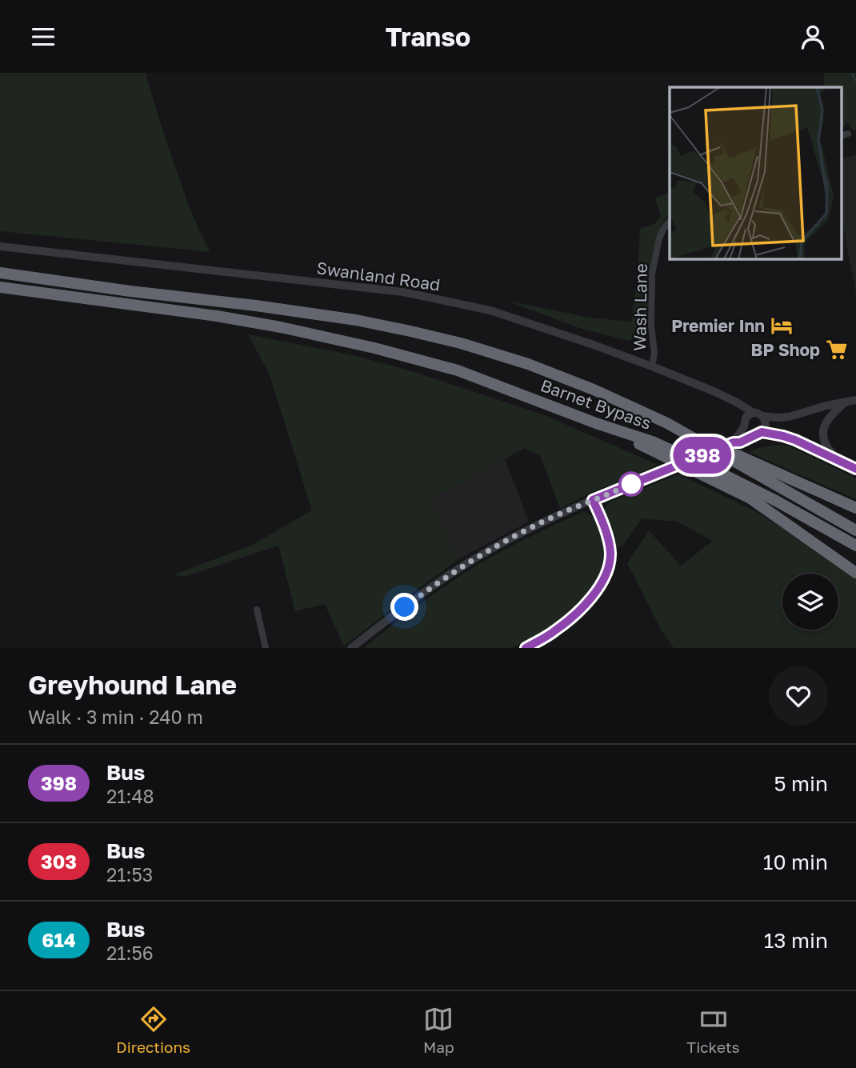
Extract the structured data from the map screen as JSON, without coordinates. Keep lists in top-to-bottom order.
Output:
{
  "streets": {
    "highway": ["Barnet Bypass"],
    "street": ["Swanland Road", "Wash Lane"]
  },
  "crossings": [
    ["Swanland Road", "Wash Lane"]
  ],
  "places": {
    "hotel": ["Premier Inn"],
    "supermarket": ["BP Shop"]
  },
  "lines": ["bus line 398"],
  "page": {
    "header": "Transo",
    "on_map": "398",
    "heading": ["Greyhound Lane", "Walk · 3 min · 240 m"],
    "list": [
      {
        "mark": "398",
        "name": "Bus",
        "note": "21:48",
        "value": "5 min"
      },
      {
        "mark": "303",
        "name": "Bus",
        "note": "21:53",
        "value": "10 min"
      },
      {
        "mark": "614",
        "name": "Bus",
        "note": "21:56",
        "value": "13 min"
      }
    ],
    "tabs": ["Directions", "Map", "Tickets"]
  }
}
